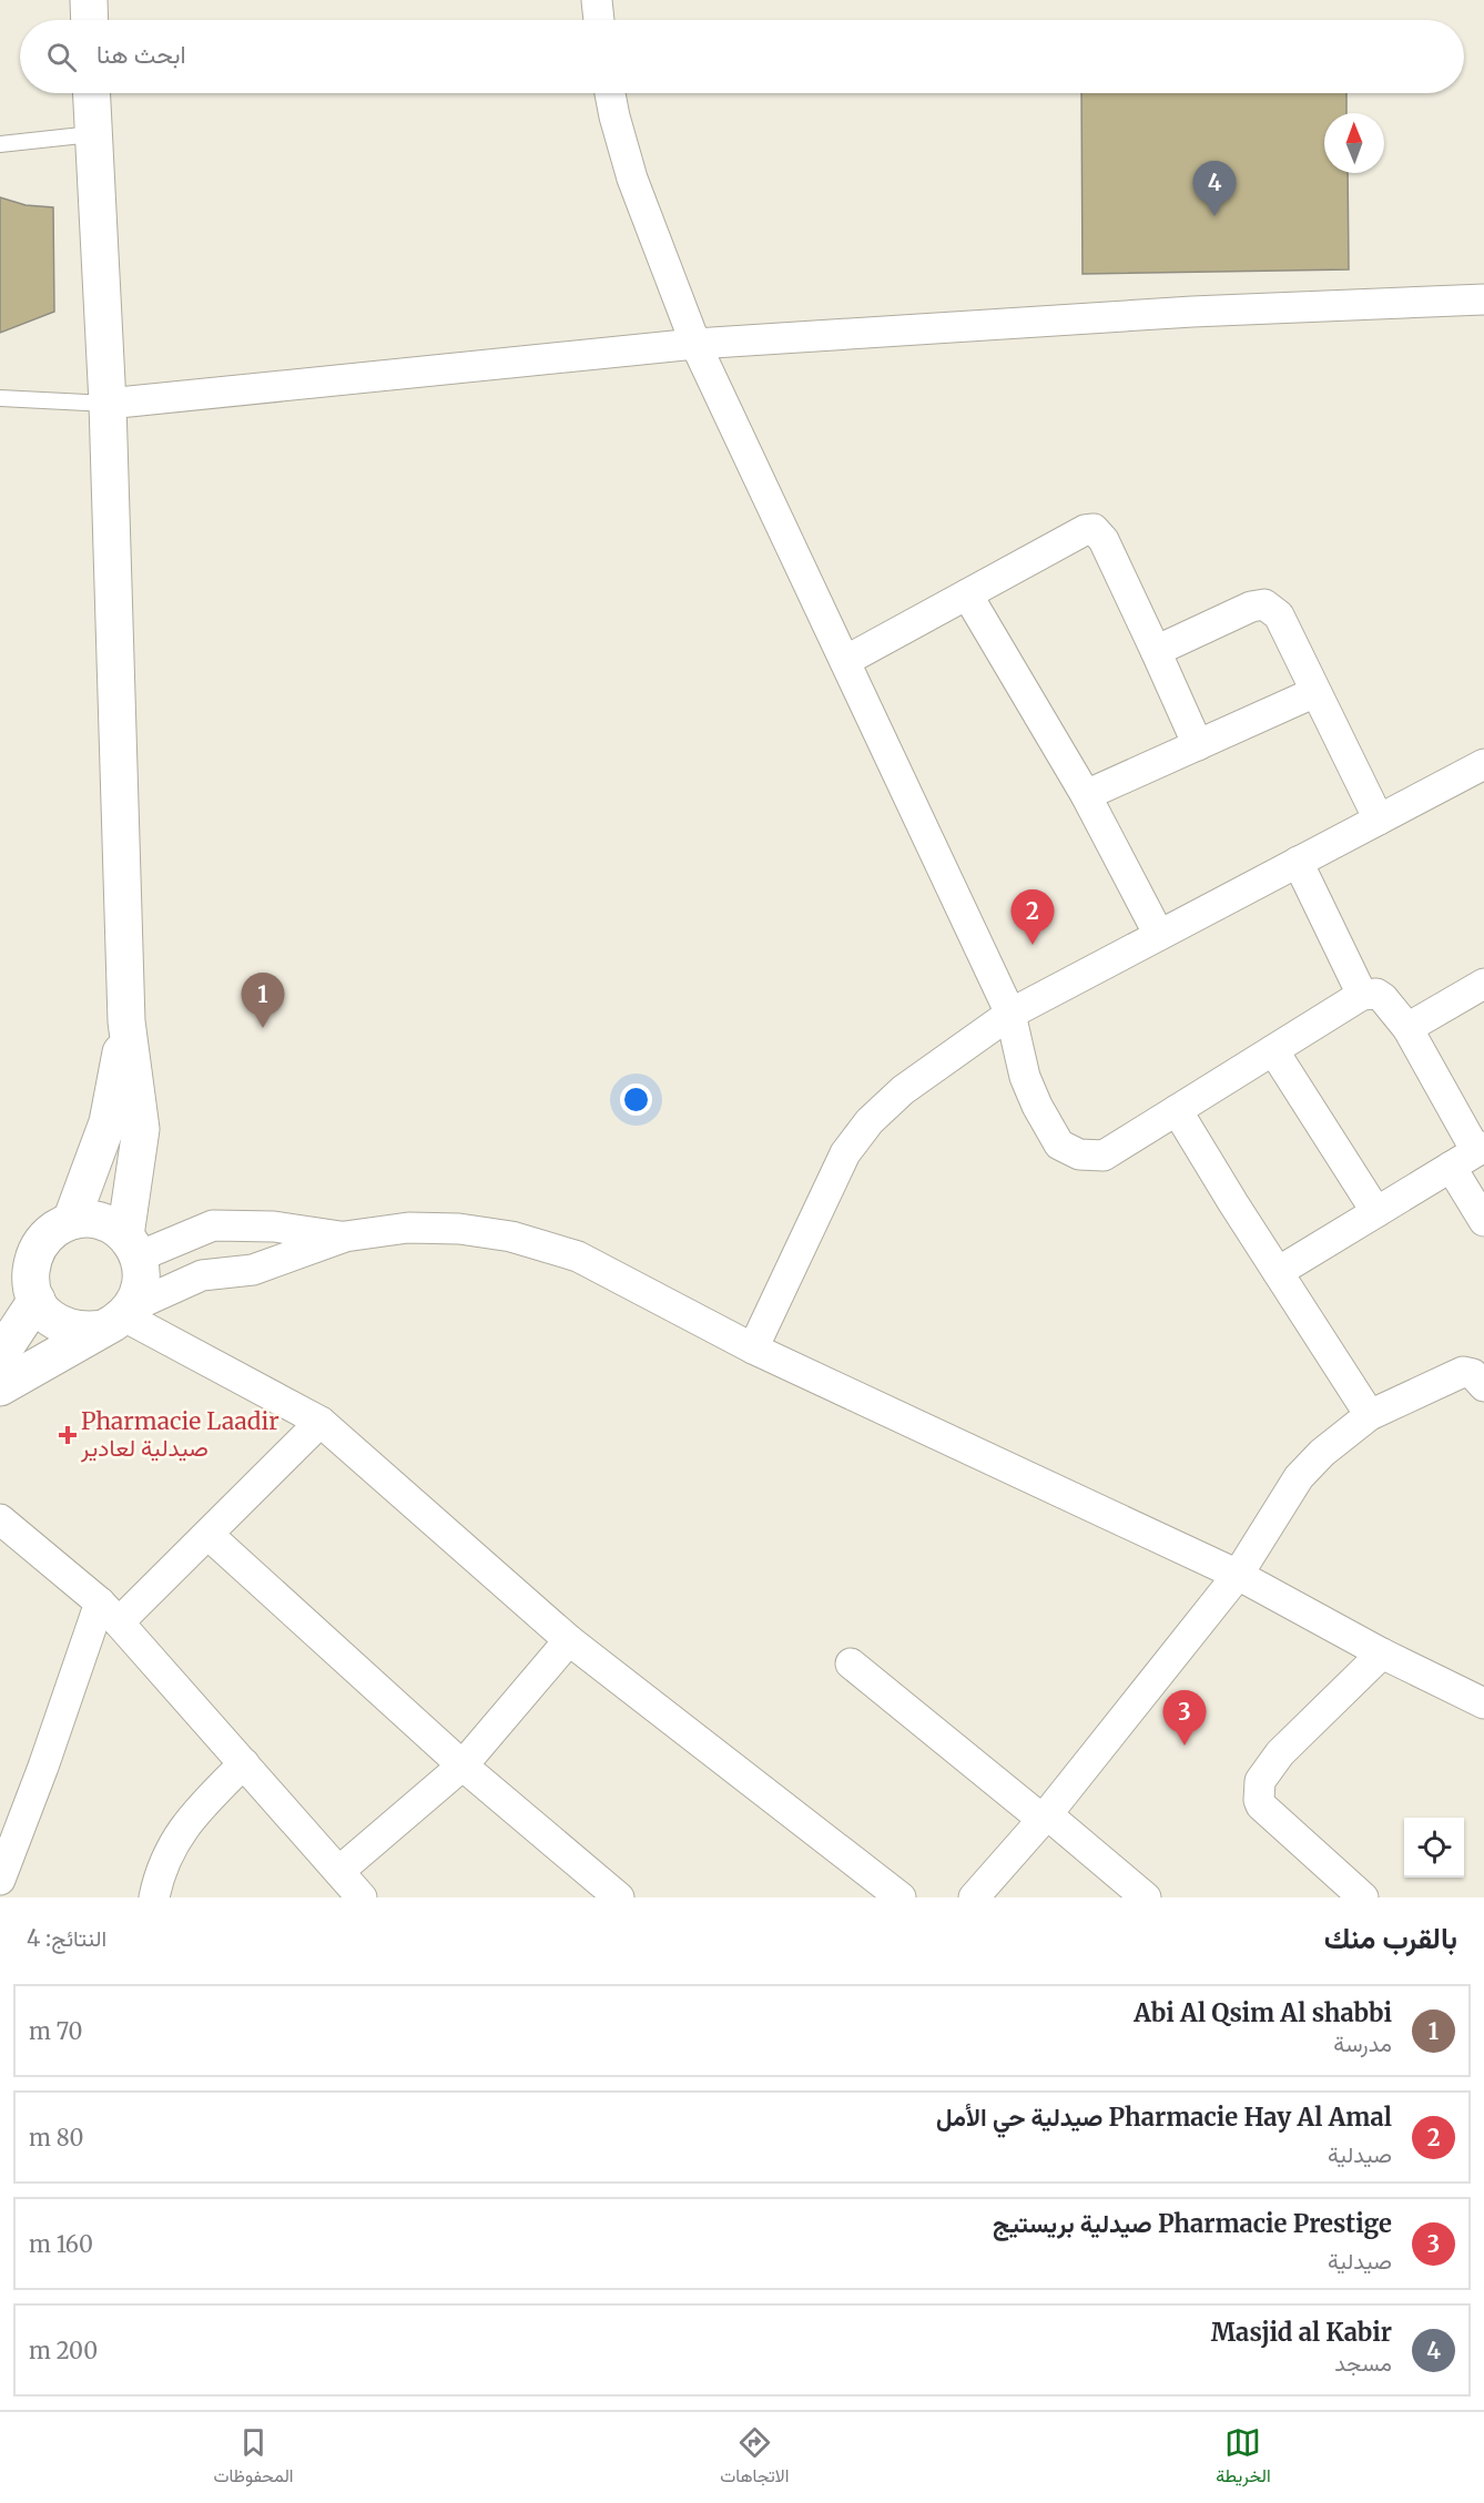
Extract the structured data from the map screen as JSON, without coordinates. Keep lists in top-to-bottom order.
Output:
{
  "places": {
    "health": ["Pharmacie Laadir صيدلية لعادير"]
  },
  "north": "top",
  "page": {
    "search": "ابحث هنا",
    "pins": [
      "4",
      "2",
      "1",
      "3"
    ],
    "heading": ["بالقرب منك", "النتائج: 4"],
    "list": [
      {
        "mark": "1",
        "name": "Abi Al Qsim Al shabbi",
        "note": "مدرسة",
        "value": "70 m"
      },
      {
        "mark": "2",
        "name": "Pharmacie Hay Al Amal صيدلية حي الأمل",
        "note": "صيدلية",
        "value": "80 m"
      },
      {
        "mark": "3",
        "name": "Pharmacie Prestige صيدلية بريستيج",
        "note": "صيدلية",
        "value": "160 m"
      },
      {
        "mark": "4",
        "name": "Masjid al Kabir",
        "note": "مسجد",
        "value": "200 m"
      }
    ],
    "nav": ["الخريطة", "الاتجاهات", "المحفوظات"]
  }
}
